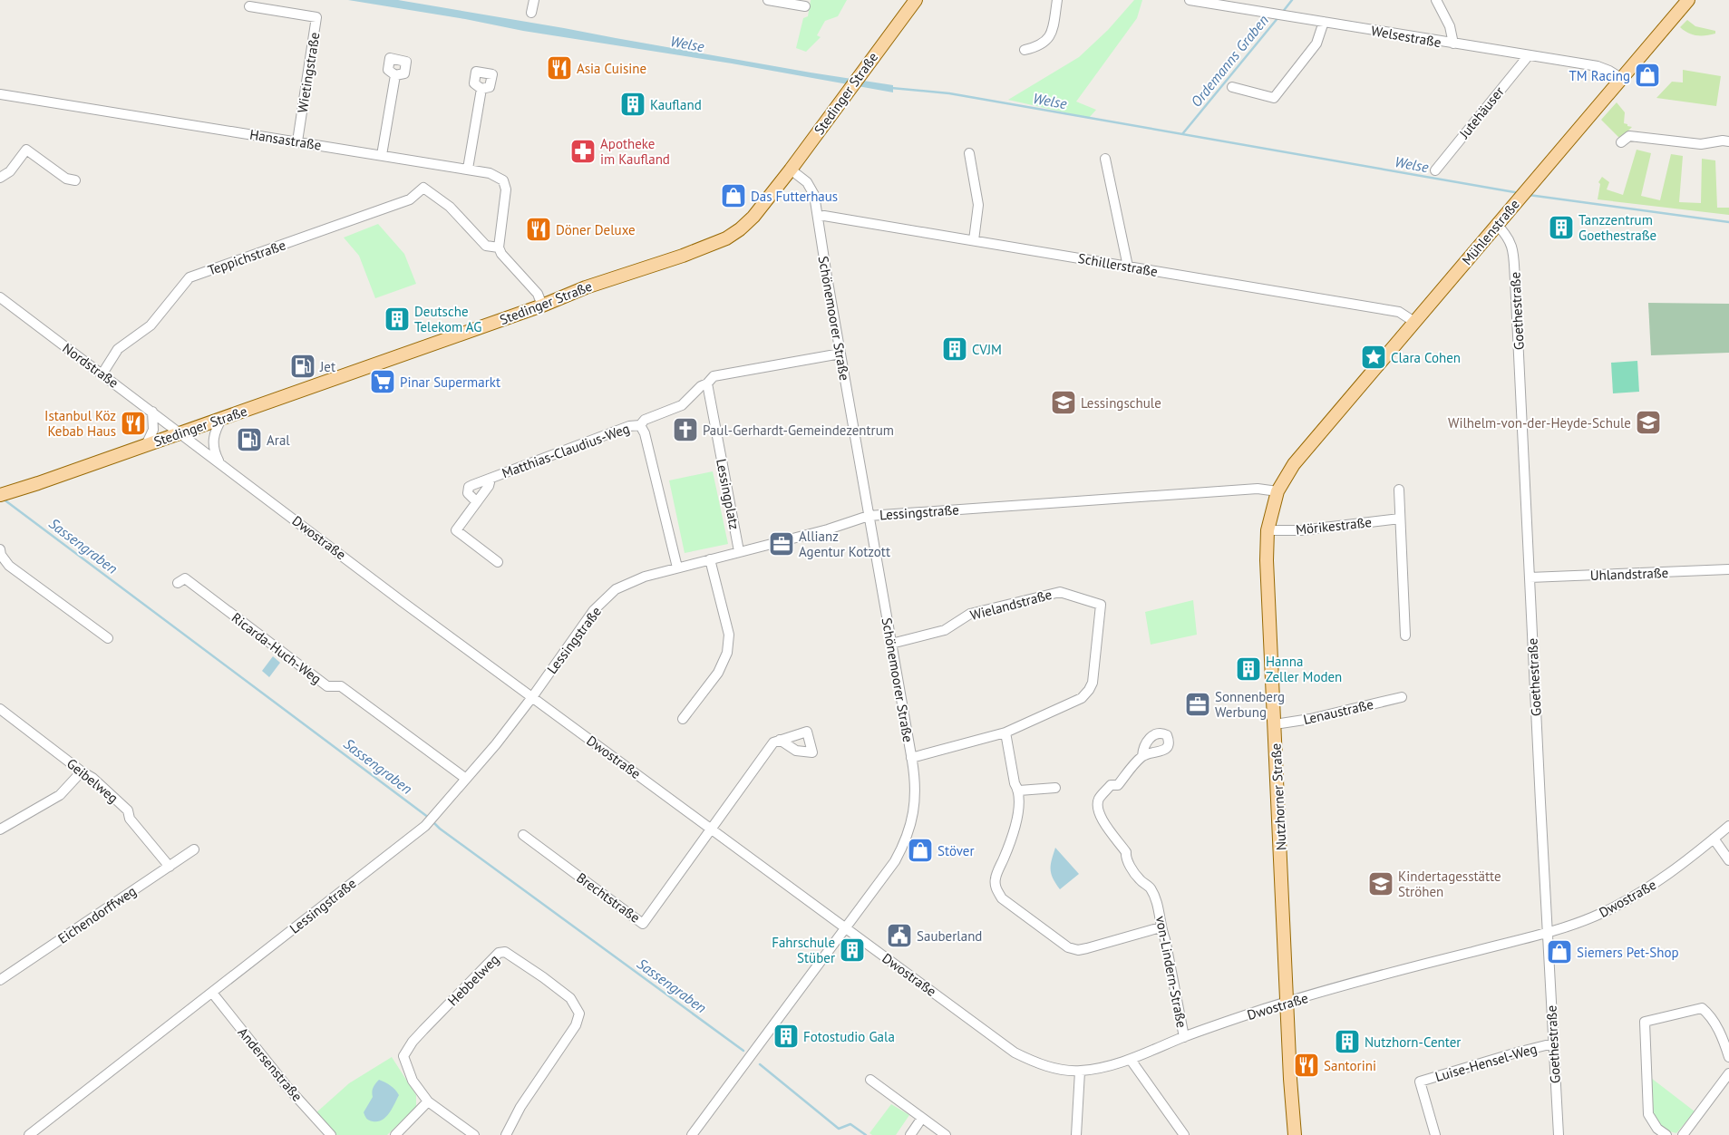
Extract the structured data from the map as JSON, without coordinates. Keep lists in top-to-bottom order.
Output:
{
  "streets": {
    "main road": ["Stedinger Straße", "Mühlenstraße", "Nutzhorner Straße"],
    "street": [
      "Welsestraße",
      "Wietingstraße",
      "Jutehäuser",
      "Hansastraße",
      "Teppichstraße",
      "Schillerstraße",
      "Goethestraße",
      "Schönemoorer Straße",
      "Nordstraße",
      "Matthias-Claudius-Weg",
      "Lessingplatz",
      "Lessingstraße",
      "Mörikestraße",
      "Dwostraße",
      "Uhlandstraße",
      "Wielandstraße",
      "Ricarda-Huch-Weg",
      "Lenaustraße",
      "Geibelweg",
      "Brechtstraße",
      "Eichendorffweg",
      "von-Lindern-Straße",
      "Hebbelweg",
      "Luise-Hensel-Weg",
      "Andersenstraße"
    ]
  },
  "crossings": [
    ["Welsestraße", "Jutehäuser"],
    ["Welsestraße", "Mühlenstraße"],
    ["Wietingstraße", "Hansastraße"],
    ["Stedinger Straße", "Schönemoorer Straße"],
    ["Stedinger Straße", "Nordstraße"],
    ["Stedinger Straße", "Dwostraße"],
    ["Hansastraße", "Teppichstraße"],
    ["Mühlenstraße", "Schillerstraße"],
    ["Mühlenstraße", "Goethestraße"],
    ["Mühlenstraße", "Nutzhorner Straße"],
    ["Teppichstraße", "Nordstraße"],
    ["Schillerstraße", "Schönemoorer Straße"],
    ["Goethestraße", "Dwostraße"],
    ["Goethestraße", "Uhlandstraße"],
    ["Goethestraße", "Luise-Hensel-Weg"],
    ["Schönemoorer Straße", "Matthias-Claudius-Weg"],
    ["Schönemoorer Straße", "Lessingstraße"],
    ["Schönemoorer Straße", "Dwostraße"],
    ["Schönemoorer Straße", "Wielandstraße"],
    ["Nordstraße", "Dwostraße"],
    ["Matthias-Claudius-Weg", "Lessingplatz"],
    ["Lessingplatz", "Lessingstraße"],
    ["Lessingstraße", "Dwostraße"],
    ["Lessingstraße", "Ricarda-Huch-Weg"],
    ["Lessingstraße", "Nutzhorner Straße"],
    ["Lessingstraße", "Andersenstraße"],
    ["Mörikestraße", "Nutzhorner Straße"],
    ["Dwostraße", "Nutzhorner Straße"],
    ["Dwostraße", "Brechtstraße"],
    ["Dwostraße", "von-Lindern-Straße"],
    ["Lenaustraße", "Nutzhorner Straße"],
    ["Geibelweg", "Eichendorffweg"]
  ],
  "water": ["Welse", "Ordemanns Graben", "Sassengraben"],
  "places": {
    "restaurant": [
      "Asia Cuisine",
      "Döner Deluxe",
      "Istanbul Köz Kebab Haus",
      "Santorini"
    ],
    "shop": [
      "TM Racing",
      "Das Futterhaus",
      "Stöver",
      "Siemers Pet-Shop"
    ],
    "building": [
      "Kaufland",
      "Tanzzentrum Goethestraße",
      "Deutsche Telekom AG",
      "CVJM",
      "Hanna Zeller Moden",
      "Fahrschule Stüber",
      "Fotostudio Gala",
      "Nutzhorn-Center"
    ],
    "pharmacy": ["Apotheke im Kaufland"],
    "place": ["Clara Cohen"],
    "fuel station": ["Jet", "Aral"],
    "supermarket": ["Pinar Supermarkt"],
    "school or university": ["Lessingschule", "Wilhelm-von-der-Heyde-Schule", "Kindertagesstätte Ströhen"],
    "church": ["Paul-Gerhardt-Gemeindezentrum"],
    "office": ["Allianz Agentur Kotzott", "Sonnenberg Werbung"],
    "public building": ["Sauberland"]
  }
}
